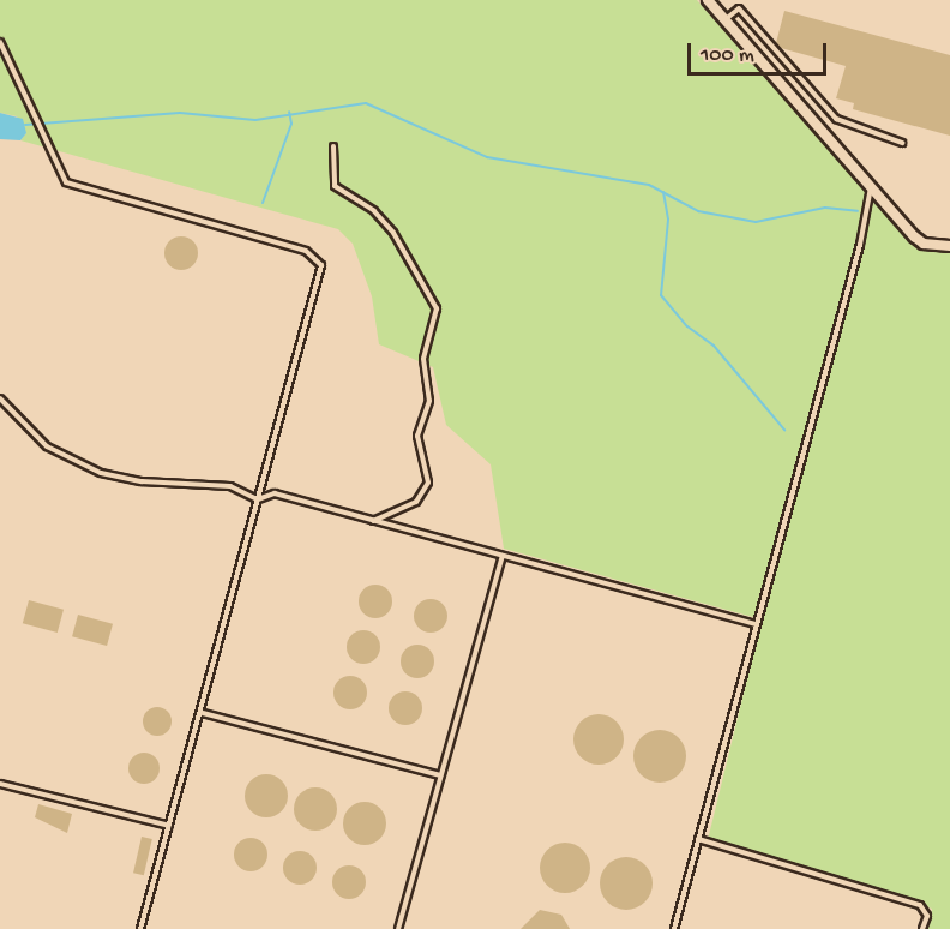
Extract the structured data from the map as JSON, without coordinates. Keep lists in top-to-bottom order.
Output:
{
  "scale_bar": "100 m"
}
